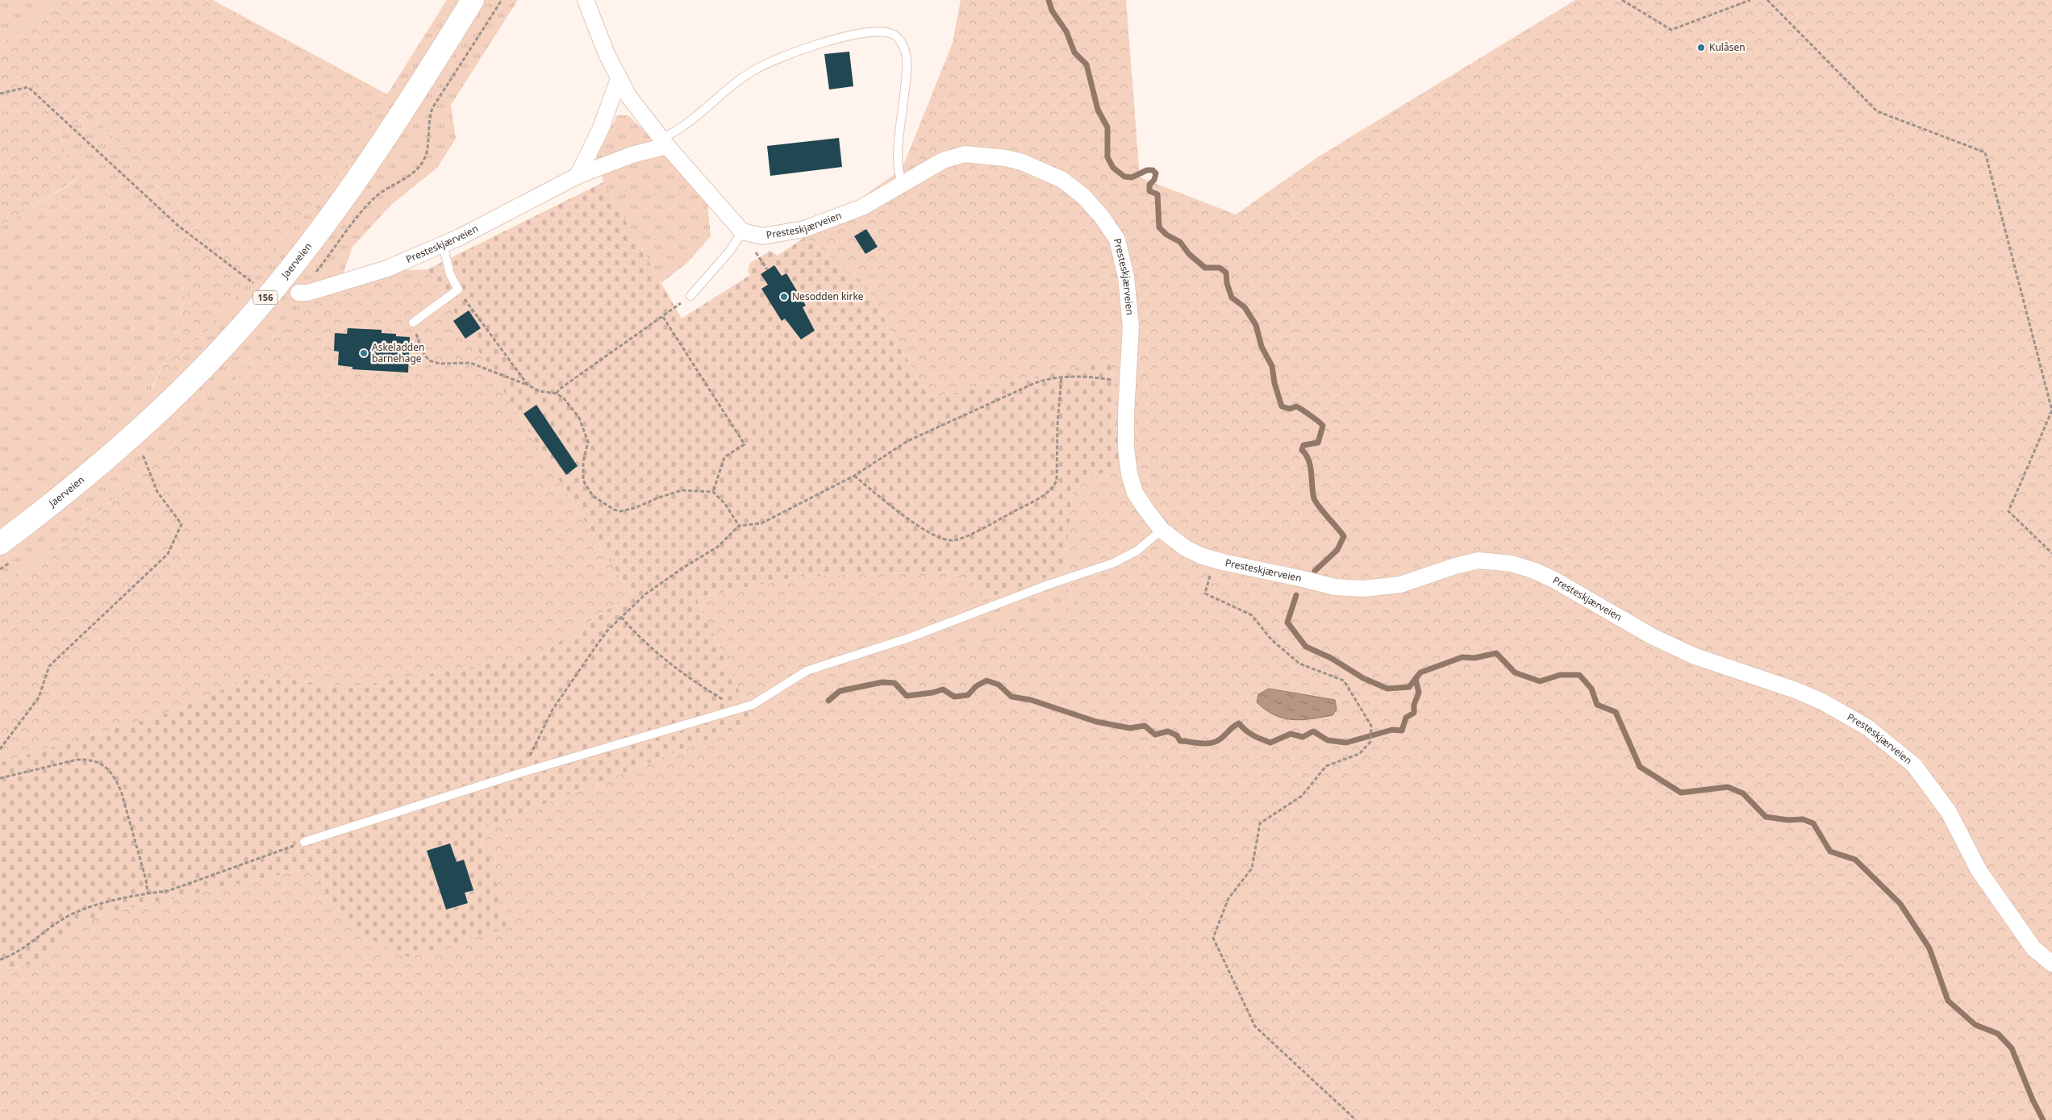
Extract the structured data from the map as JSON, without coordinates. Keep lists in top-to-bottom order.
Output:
{
  "streets": {
    "main road": ["Jaerveien", "156"],
    "street": ["Presteskjærveien"]
  },
  "places": ["Kulåsen", "Nesodden kirke", "Askeladden barnehage"]
}
